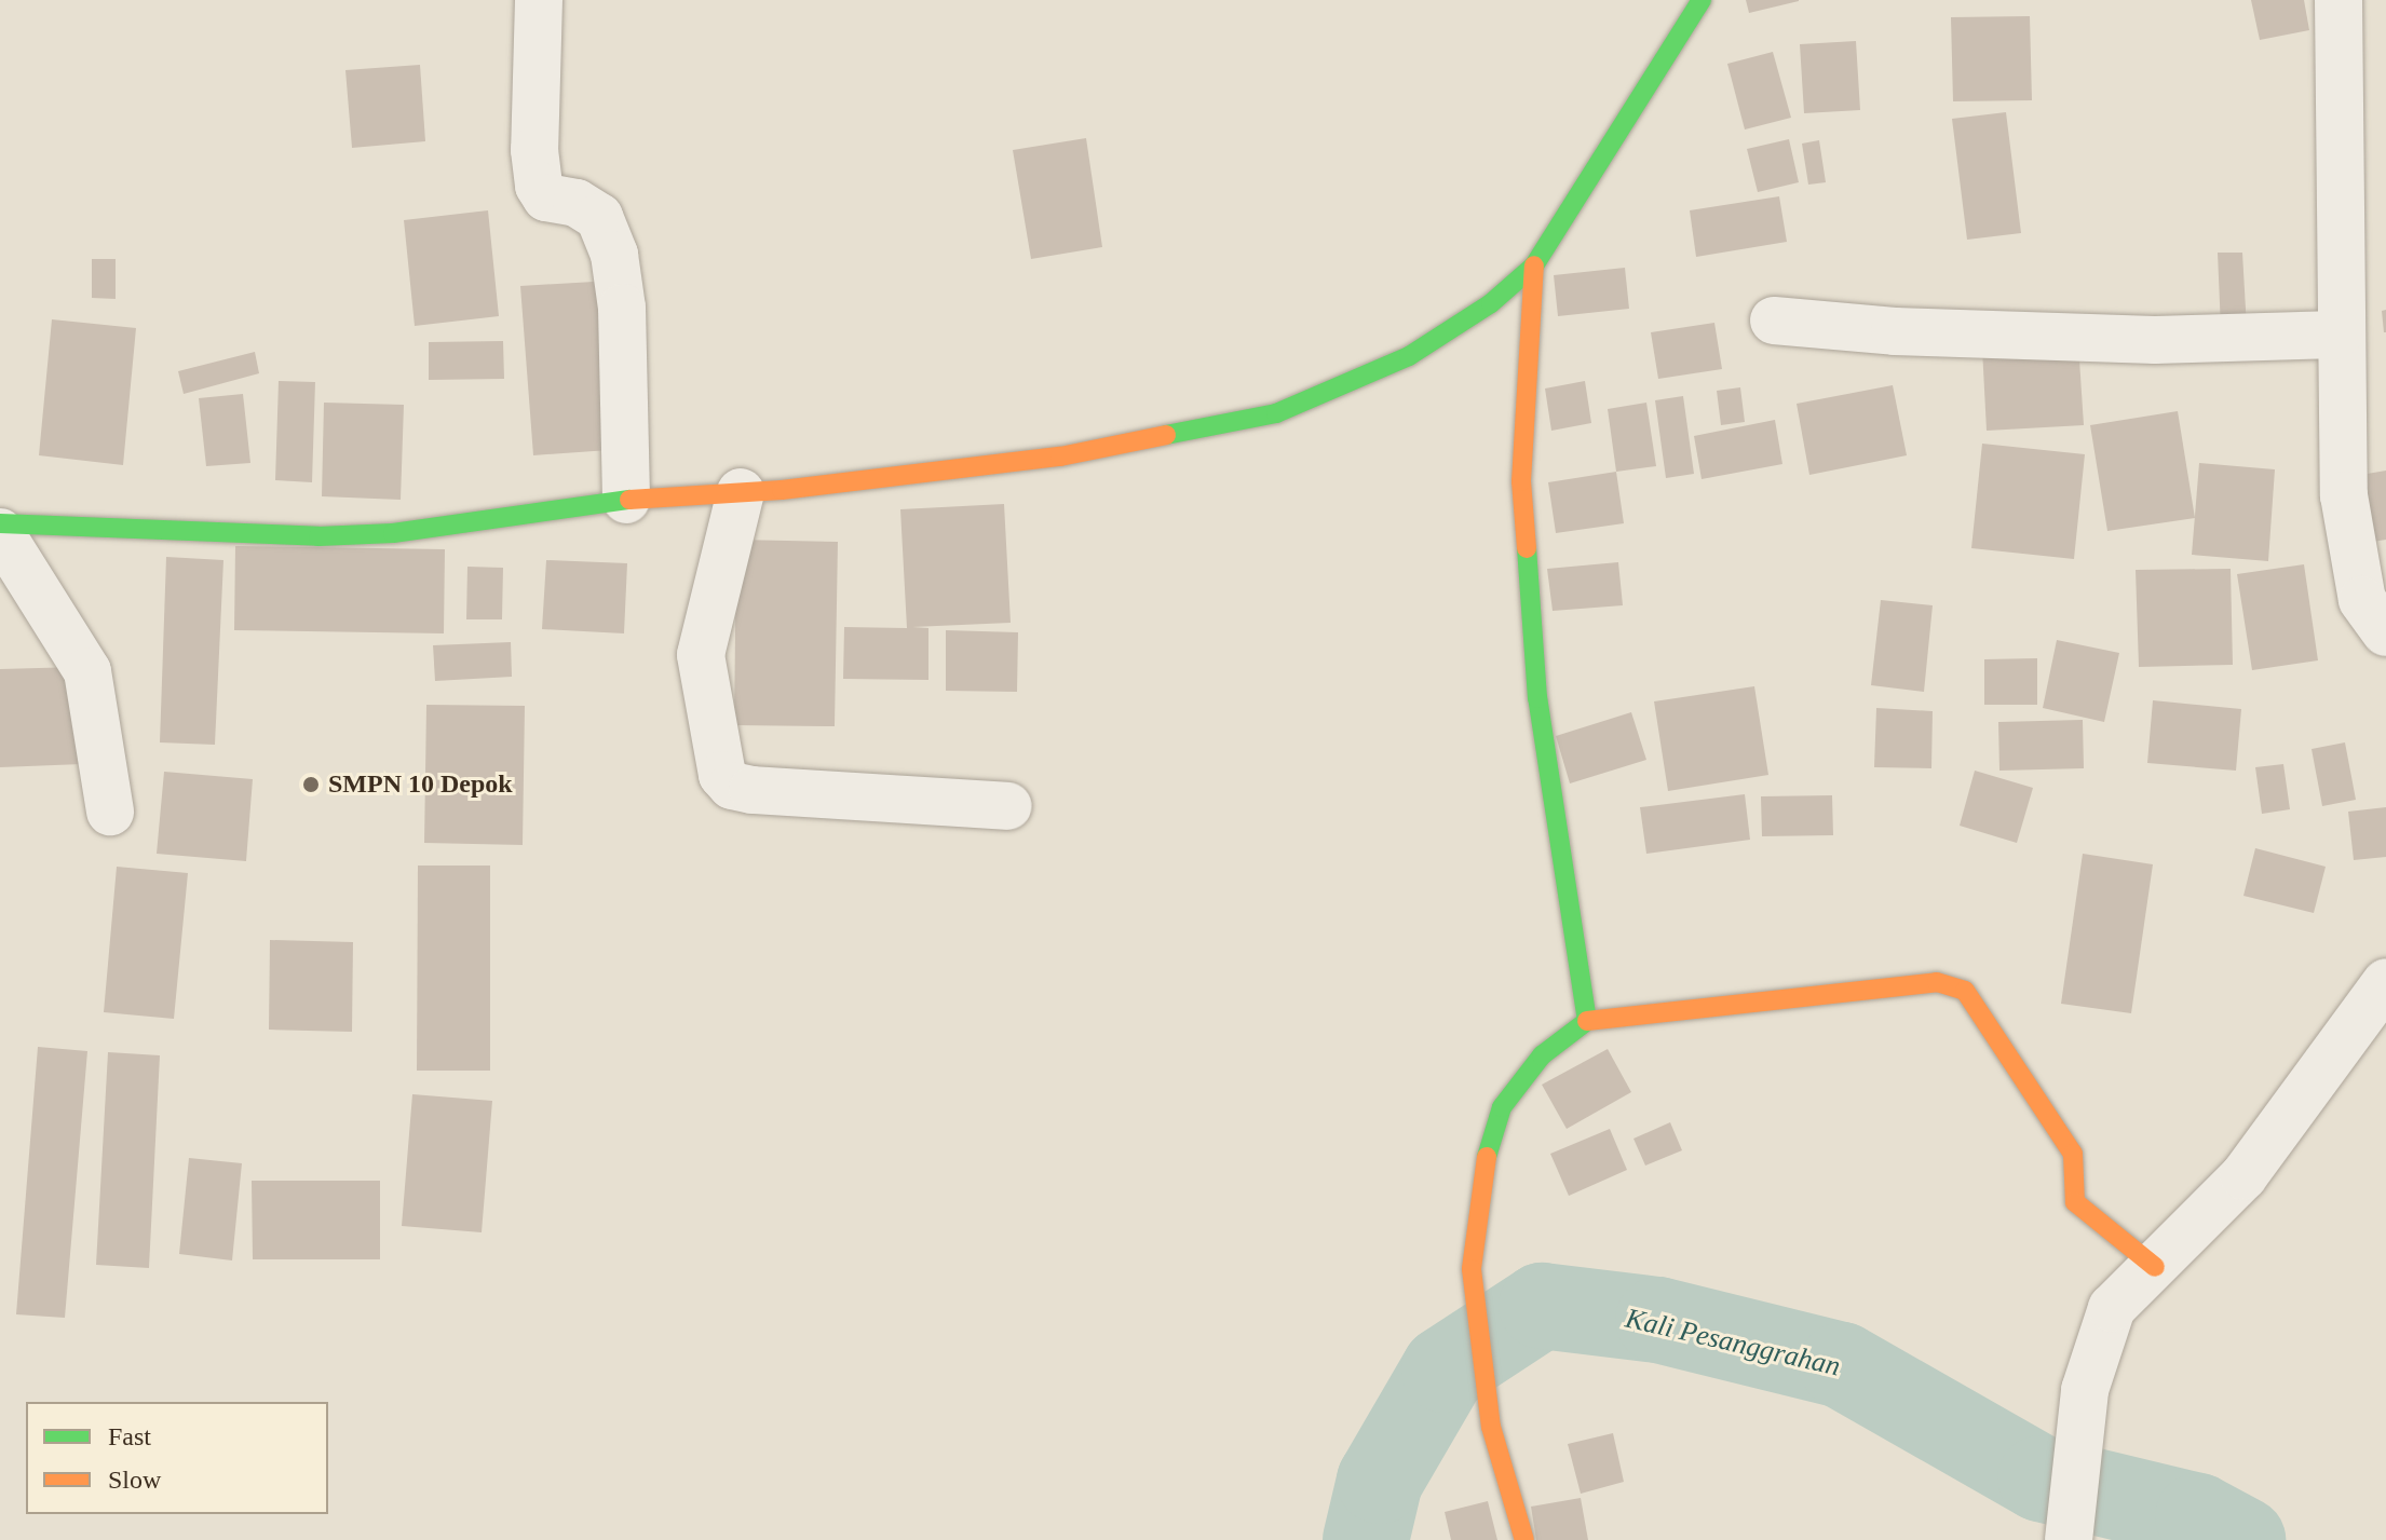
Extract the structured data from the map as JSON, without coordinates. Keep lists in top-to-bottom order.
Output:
{
  "water": ["Kali Pesanggrahan"],
  "places": ["SMPN 10 Depok"],
  "legend": ["Fast", "Slow"]
}
